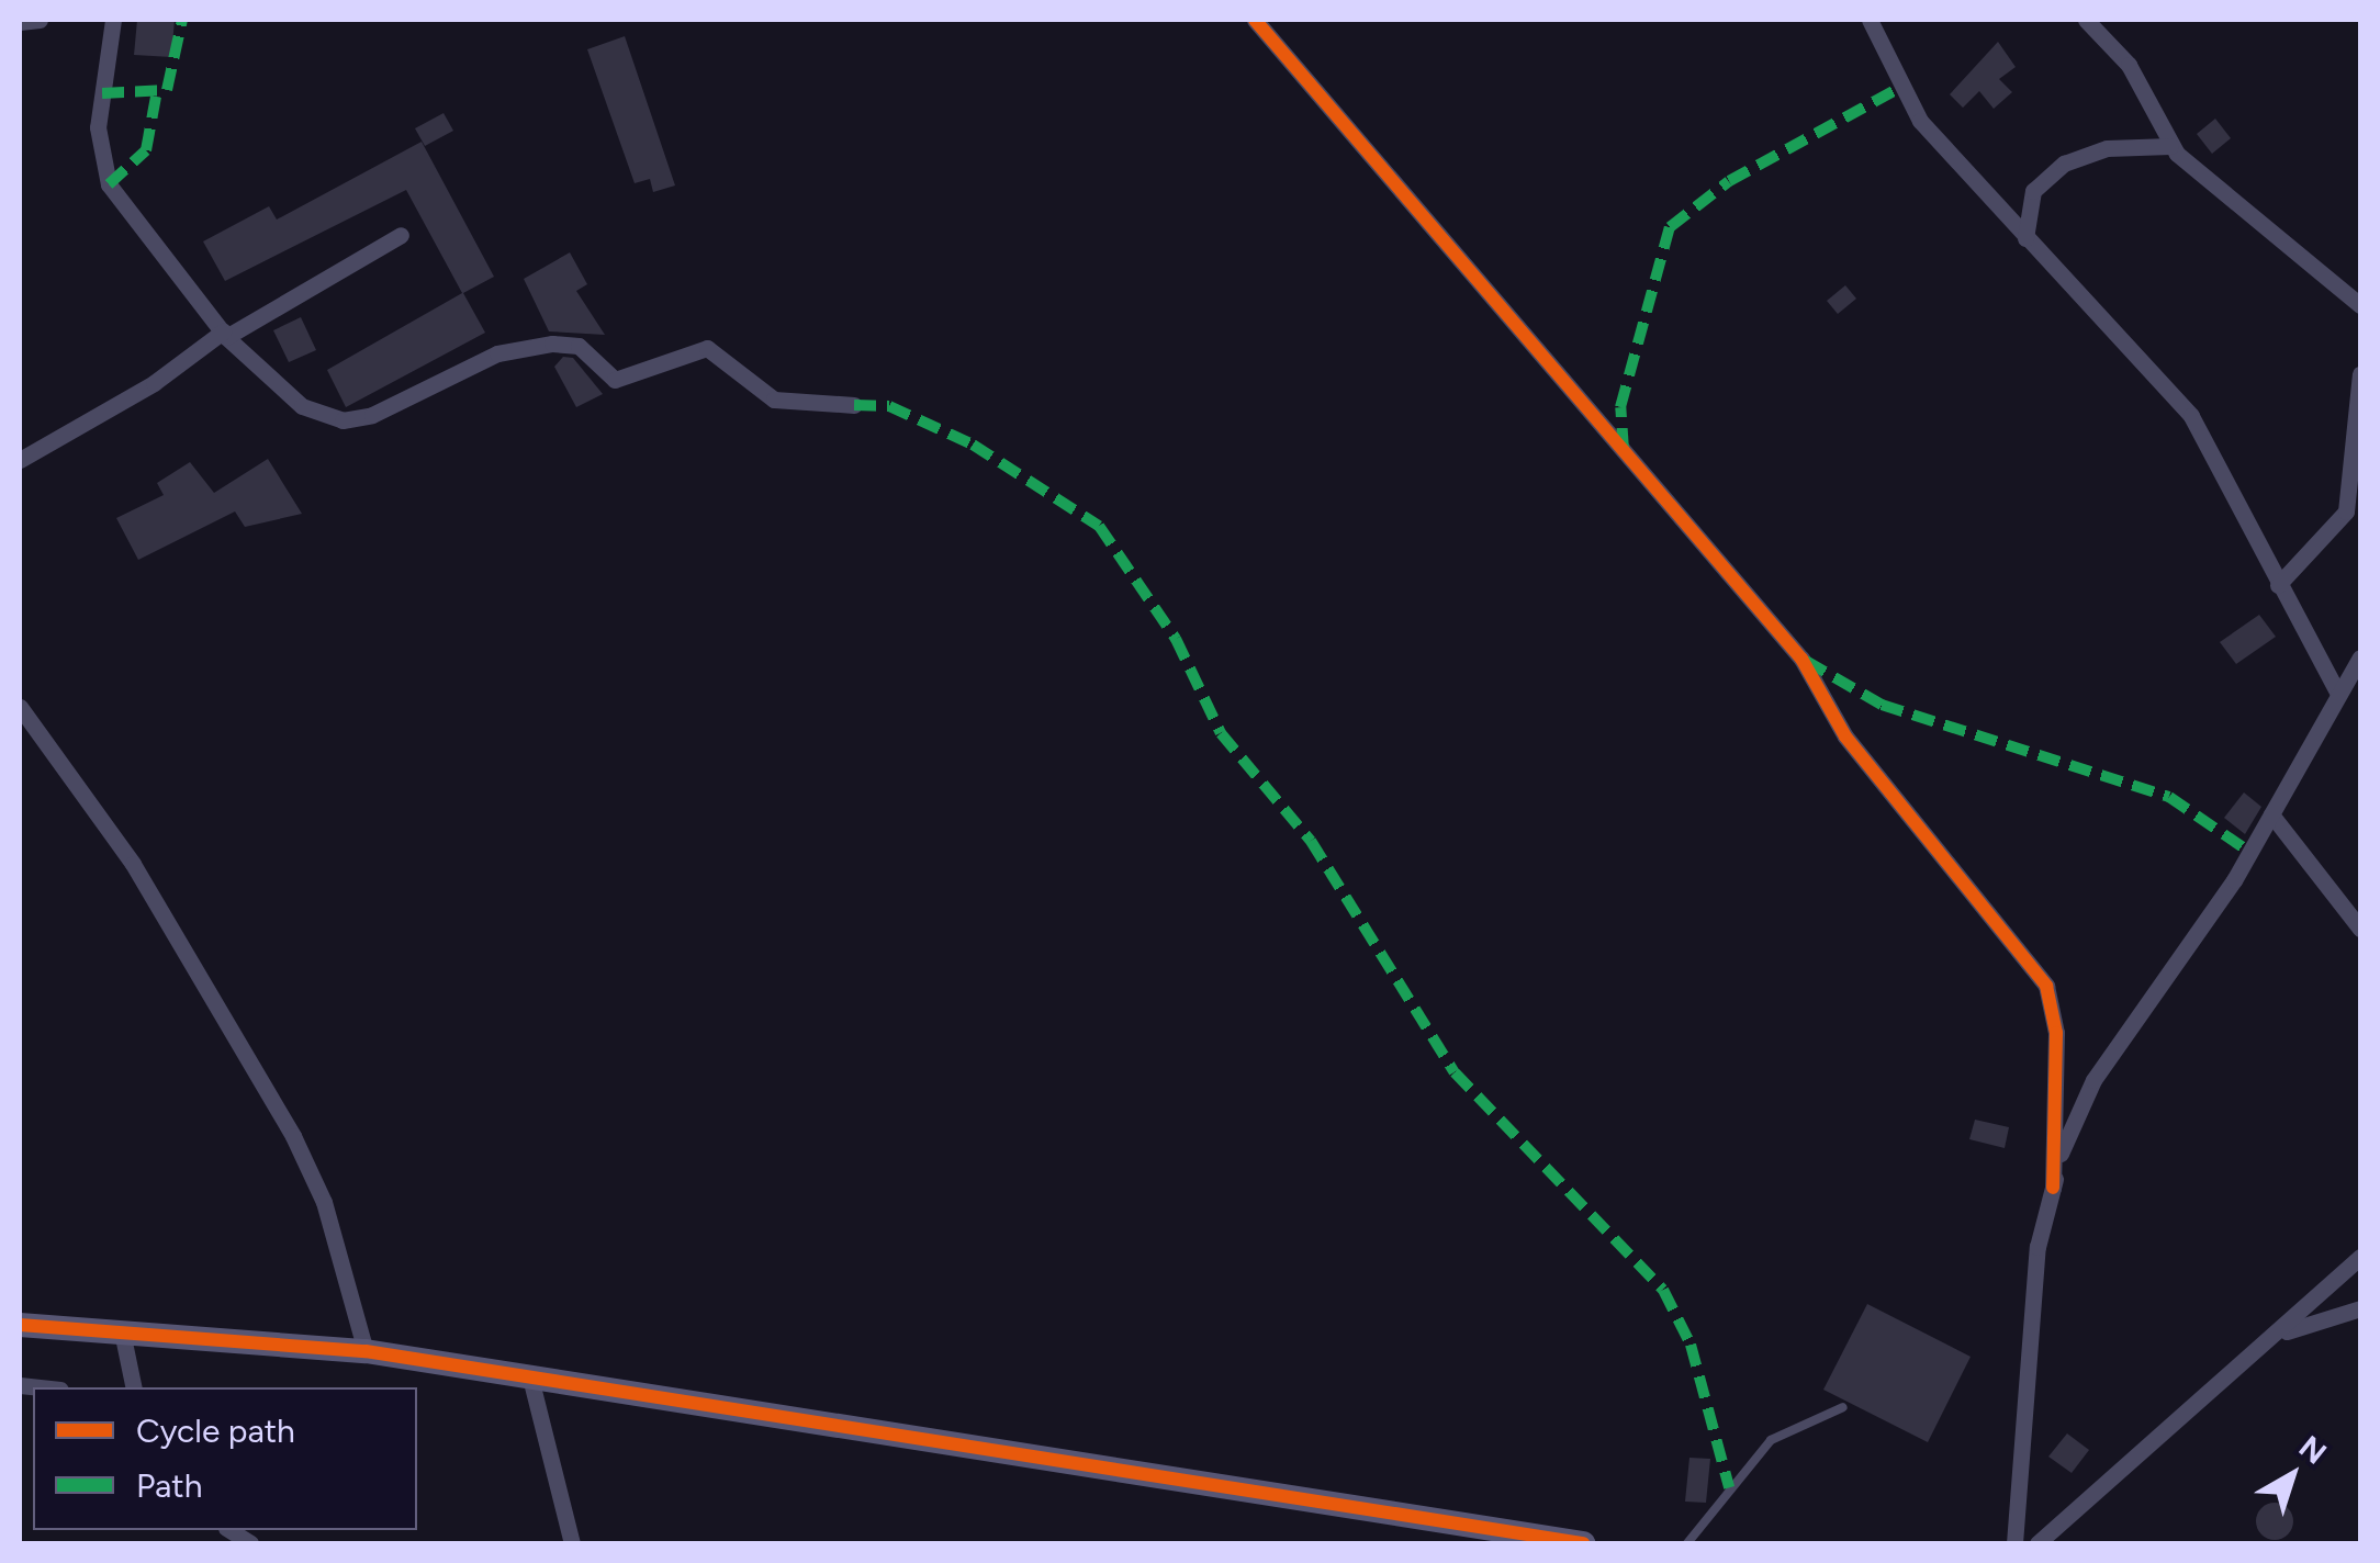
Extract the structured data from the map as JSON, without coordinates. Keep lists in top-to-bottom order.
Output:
{
  "legend": ["Cycle path", "Path"],
  "north": "top right"
}
